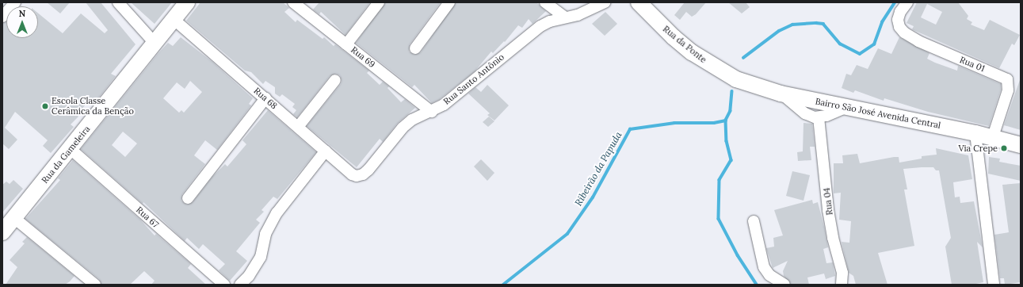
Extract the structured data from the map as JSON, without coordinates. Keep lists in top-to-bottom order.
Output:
{
  "streets": {
    "street": [
      "Rua da Ponte",
      "Rua 69",
      "Rua 01",
      "Rua Santo Antônio",
      "Rua 68",
      "Bairro São José Avenida Central",
      "Rua da Gameleira",
      "Rua 04",
      "Rua 67"
    ]
  },
  "crossings": [
    ["Rua da Ponte", "Bairro São José Avenida Central"],
    ["Rua 69", "Rua Santo Antônio"],
    ["Rua 01", "Bairro São José Avenida Central"],
    ["Rua Santo Antônio", "Rua 68"],
    ["Rua 68", "Rua da Gameleira"],
    ["Rua da Gameleira", "Rua 67"]
  ],
  "water": ["Ribeirão da Papuda"],
  "places": ["Escola Classe Cerâmica da Benção", "Via Crepe"],
  "north": "top"
}
